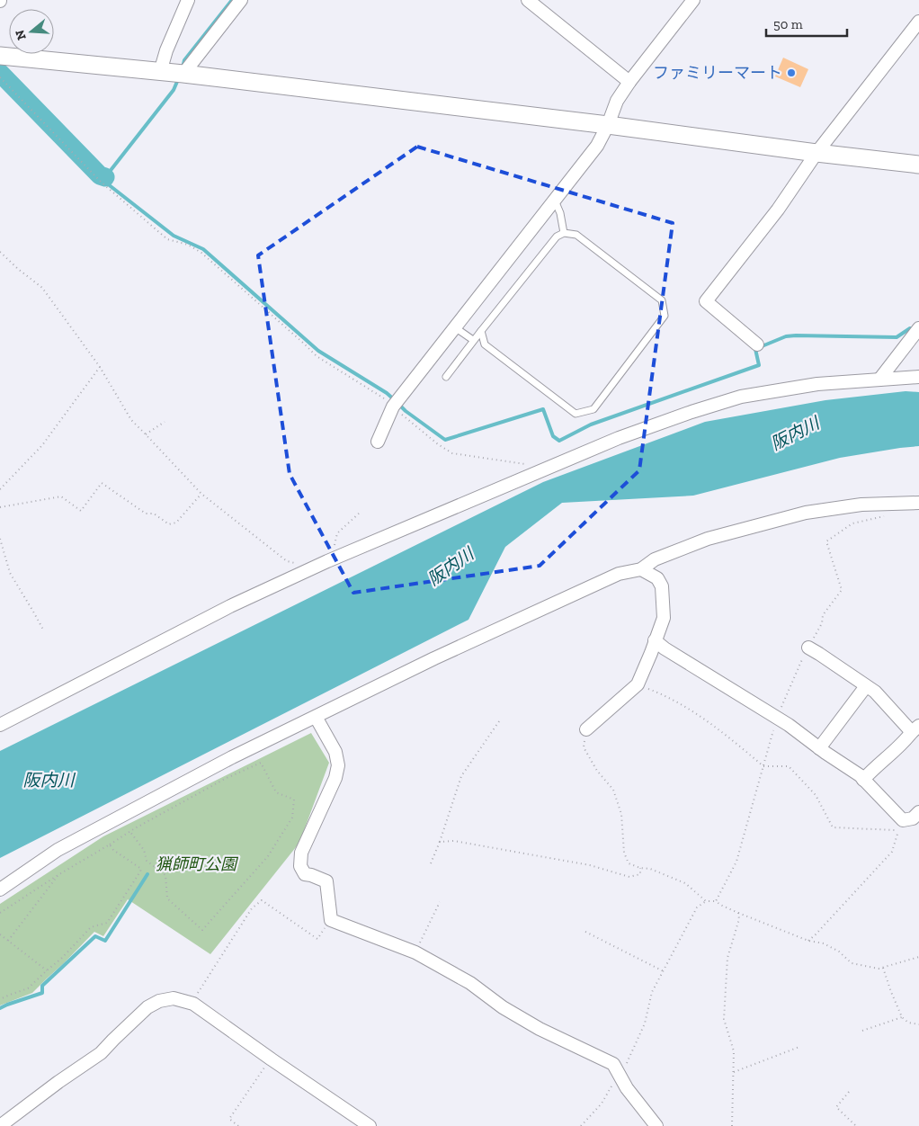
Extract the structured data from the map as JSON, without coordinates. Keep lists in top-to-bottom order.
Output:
{
  "water": ["阪内川"],
  "parks": ["猟師町公園"],
  "places": ["ファミリーマート"],
  "scale_bar": "50 m",
  "north": "left"
}
